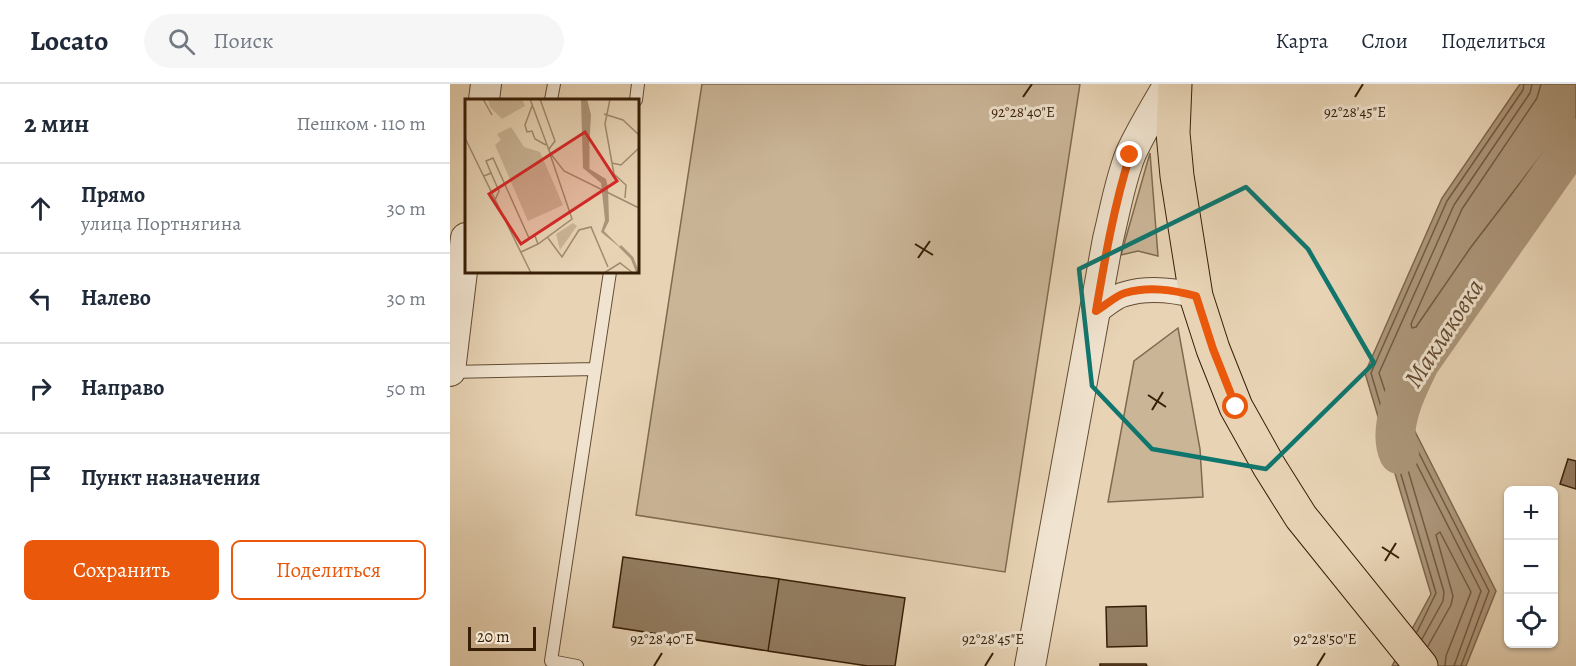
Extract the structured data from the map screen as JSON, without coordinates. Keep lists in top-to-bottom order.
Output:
{
  "water": ["Маклаковка"],
  "scale_bar": "20 m",
  "page": {
    "header": "Locato",
    "search": "Поиск",
    "nav": ["Карта", "Слои", "Поделиться"],
    "heading": ["2 мин", "Пешком · 110 m"],
    "list": [
      ["Прямо", "улица Портнягина", "30 m"],
      ["Налево", "30 m"],
      ["Направо", "50 m"],
      "Пункт назначения"
    ],
    "map_buttons": ["+", "−"],
    "buttons": ["Сохранить", "Поделиться"],
    "scale": "20 m"
  },
  "coordinates": ["92°28'40\"E", "92°28'45\"E", "92°28'50\"E"]
}
